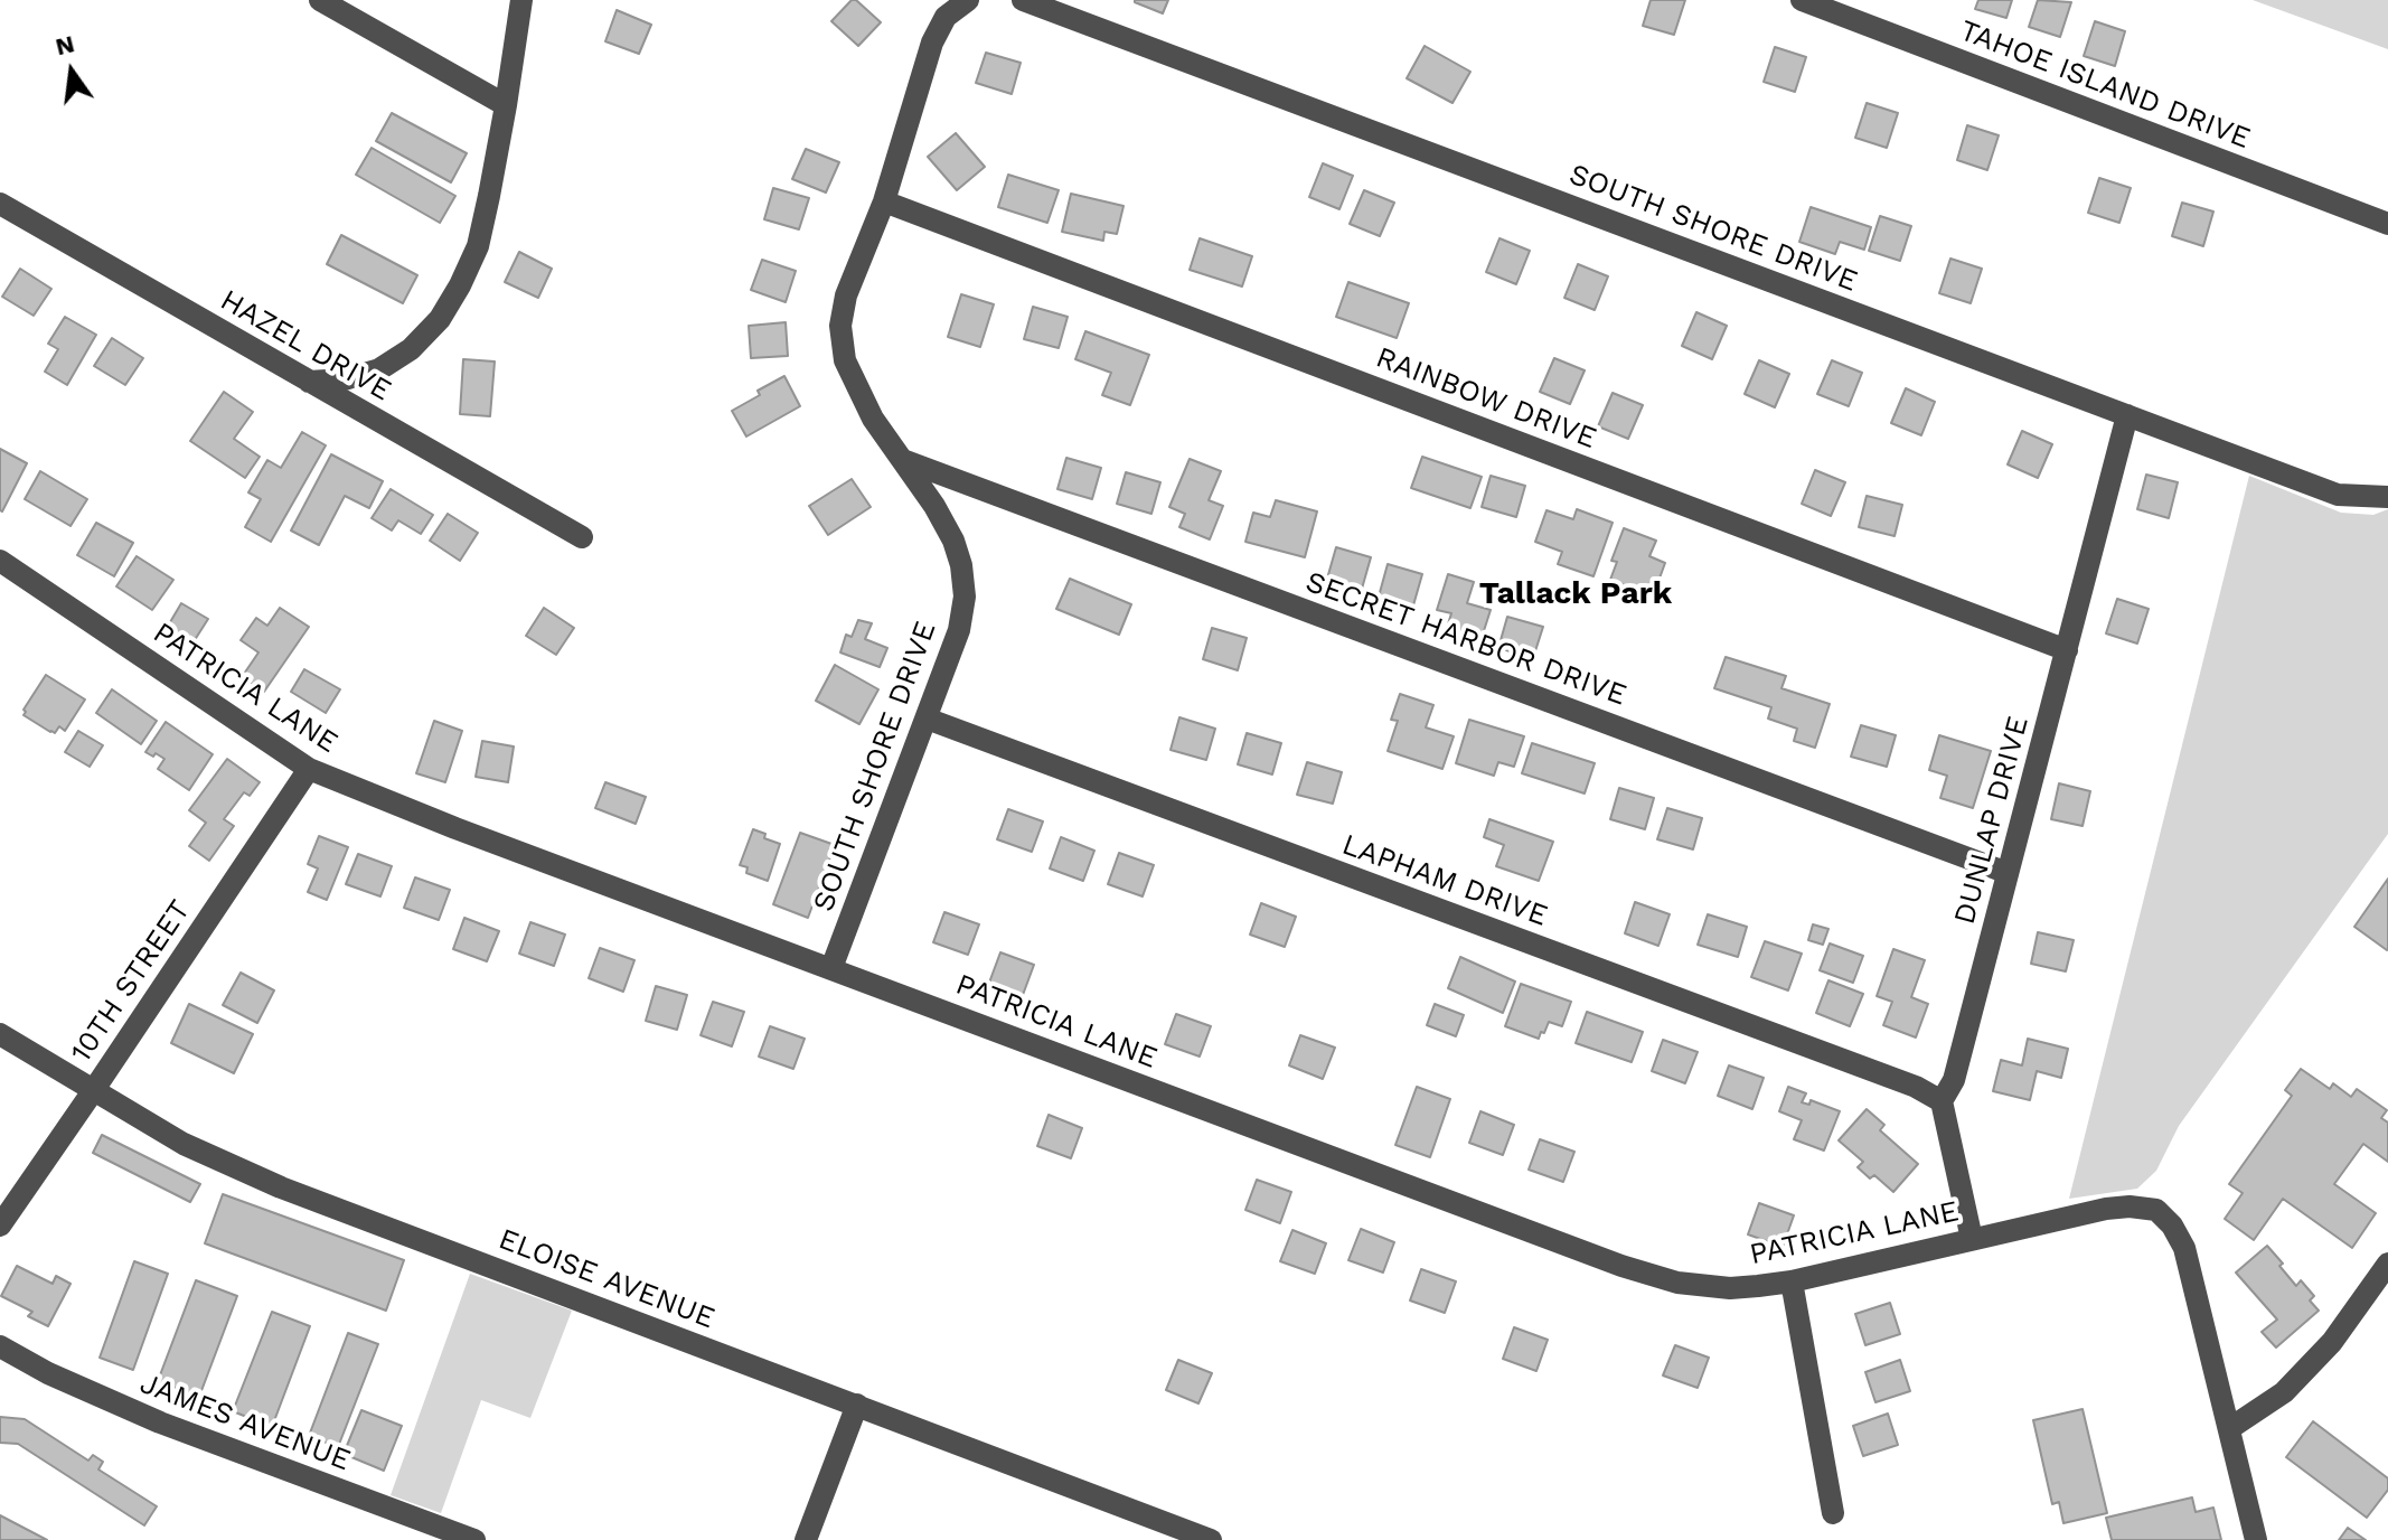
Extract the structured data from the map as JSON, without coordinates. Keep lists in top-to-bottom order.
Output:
{
  "streets": {
    "street": [
      "TAHOE ISLAND DRIVE",
      "SOUTH SHORE DRIVE",
      "HAZEL DRIVE",
      "RAINBOW DRIVE",
      "SECRET HARBOR DRIVE",
      "PATRICIA LANE",
      "DUNLAP DRIVE",
      "LAPHAM DRIVE",
      "10TH STREET",
      "ELOISE AVENUE",
      "JAMES AVENUE"
    ]
  },
  "crossings": [
    ["SOUTH SHORE DRIVE", "RAINBOW DRIVE"],
    ["SOUTH SHORE DRIVE", "SECRET HARBOR DRIVE"],
    ["SOUTH SHORE DRIVE", "PATRICIA LANE"],
    ["SOUTH SHORE DRIVE", "DUNLAP DRIVE"],
    ["SOUTH SHORE DRIVE", "LAPHAM DRIVE"],
    ["RAINBOW DRIVE", "DUNLAP DRIVE"],
    ["SECRET HARBOR DRIVE", "DUNLAP DRIVE"],
    ["PATRICIA LANE", "10TH STREET"],
    ["DUNLAP DRIVE", "LAPHAM DRIVE"],
    ["10TH STREET", "ELOISE AVENUE"]
  ],
  "districts": ["Tallack Park"],
  "north": "top"
}
